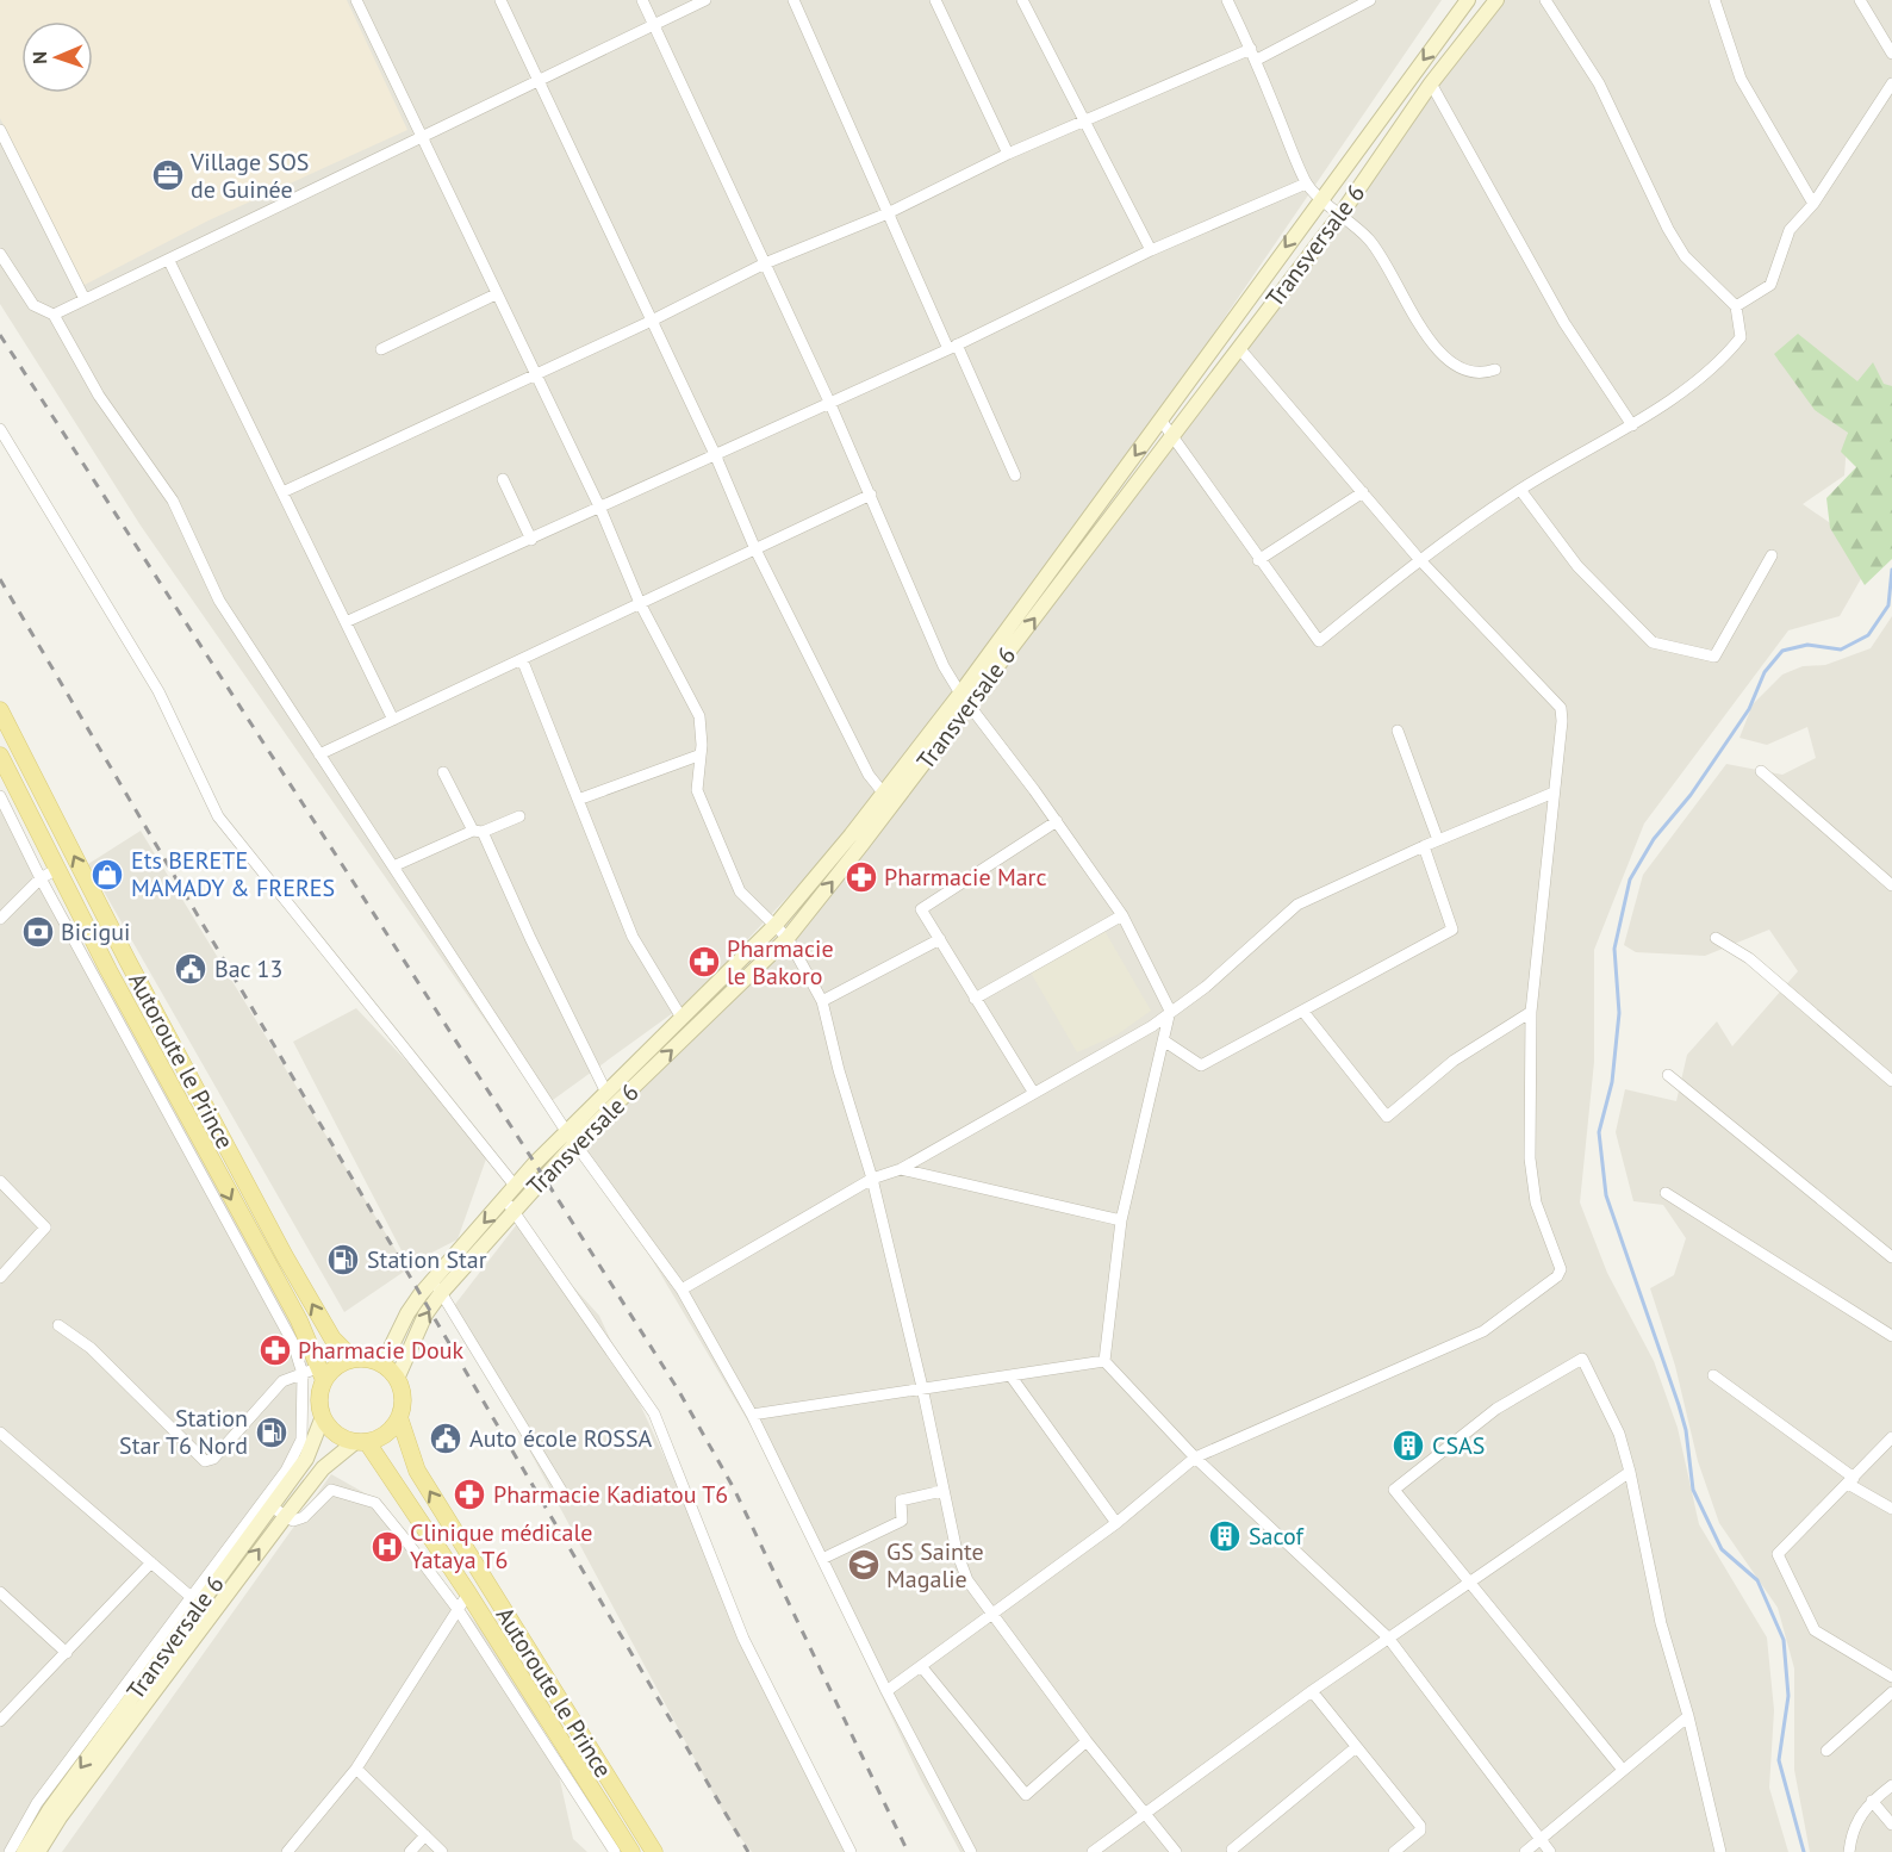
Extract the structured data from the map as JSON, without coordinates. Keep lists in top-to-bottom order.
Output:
{
  "streets": {
    "main road": ["Transversale 6", "Autoroute le Prince"]
  },
  "crossings": [
    ["Transversale 6", "Autoroute le Prince"]
  ],
  "places": {
    "office": ["Village SOS de Guinée"],
    "shop": ["Ets BERETE MAMADY & FRERES"],
    "pharmacy": [
      "Pharmacie Marc",
      "Pharmacie le Bakoro",
      "Pharmacie Douk",
      "Pharmacie Kadiatou T6"
    ],
    "bank": ["Bicigui"],
    "public building": ["Bac 13", "Auto école ROSSA"],
    "fuel station": ["Station Star", "Station Star T6 Nord"],
    "building": ["CSAS", "Sacof"],
    "hospital": ["Clinique médicale Yataya T6"],
    "school or university": ["GS Sainte Magalie"]
  },
  "north": "left"
}
